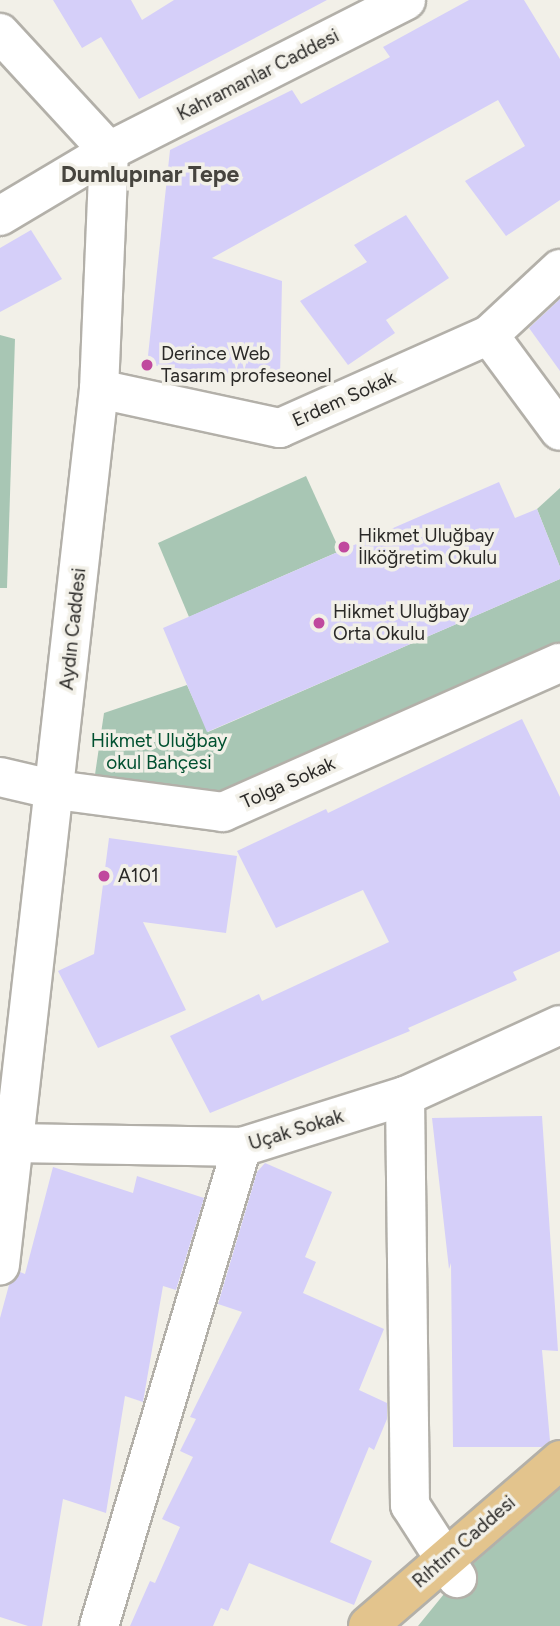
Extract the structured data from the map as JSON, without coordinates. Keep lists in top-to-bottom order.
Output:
{
  "streets": {
    "main road": ["Rıhtım Caddesi"],
    "street": [
      "Kahramanlar Caddesi",
      "Erdem Sokak",
      "Aydın Caddesi",
      "Tolga Sokak",
      "Uçak Sokak"
    ]
  },
  "crossings": [
    ["Kahramanlar Caddesi", "Aydın Caddesi"],
    ["Erdem Sokak", "Aydın Caddesi"],
    ["Aydın Caddesi", "Tolga Sokak"],
    ["Aydın Caddesi", "Uçak Sokak"]
  ],
  "districts": ["Dumlupınar Tepe"],
  "parks": ["Hikmet Uluğbay okul Bahçesi"],
  "places": [
    "Derince Web Tasarım profeseonel",
    "Hikmet Uluğbay İlköğretim Okulu",
    "Hikmet Uluğbay Orta Okulu",
    "A101"
  ]
}
